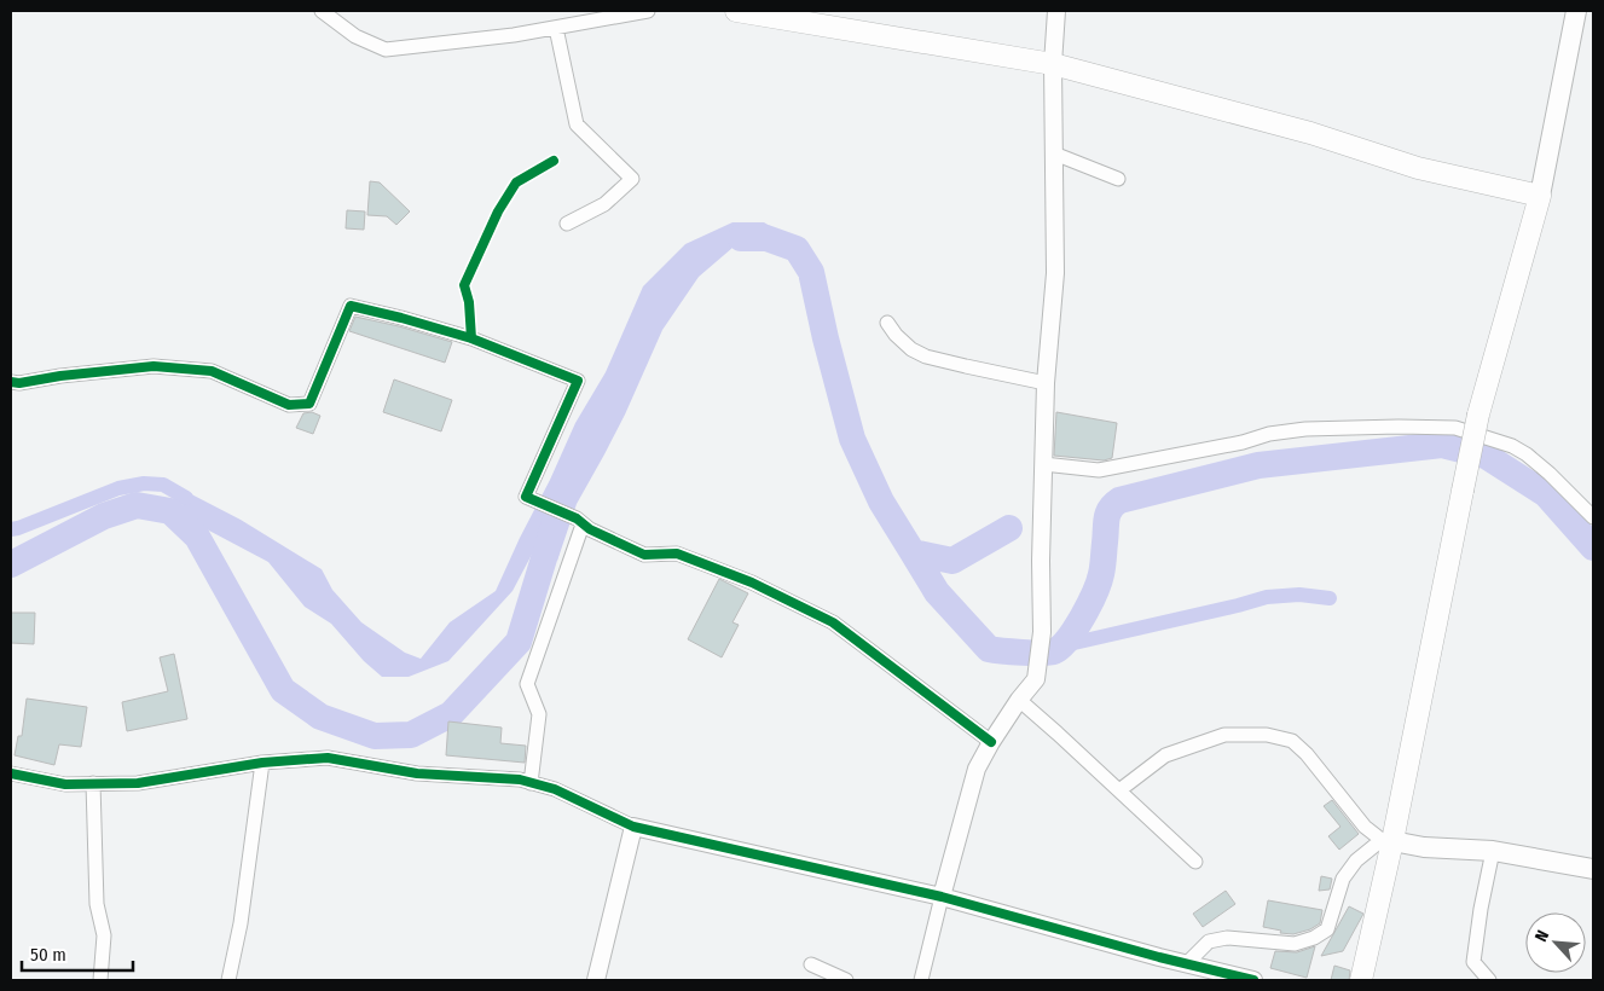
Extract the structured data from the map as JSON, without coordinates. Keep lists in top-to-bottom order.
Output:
{
  "scale_bar": "50 m",
  "north": "top left"
}
